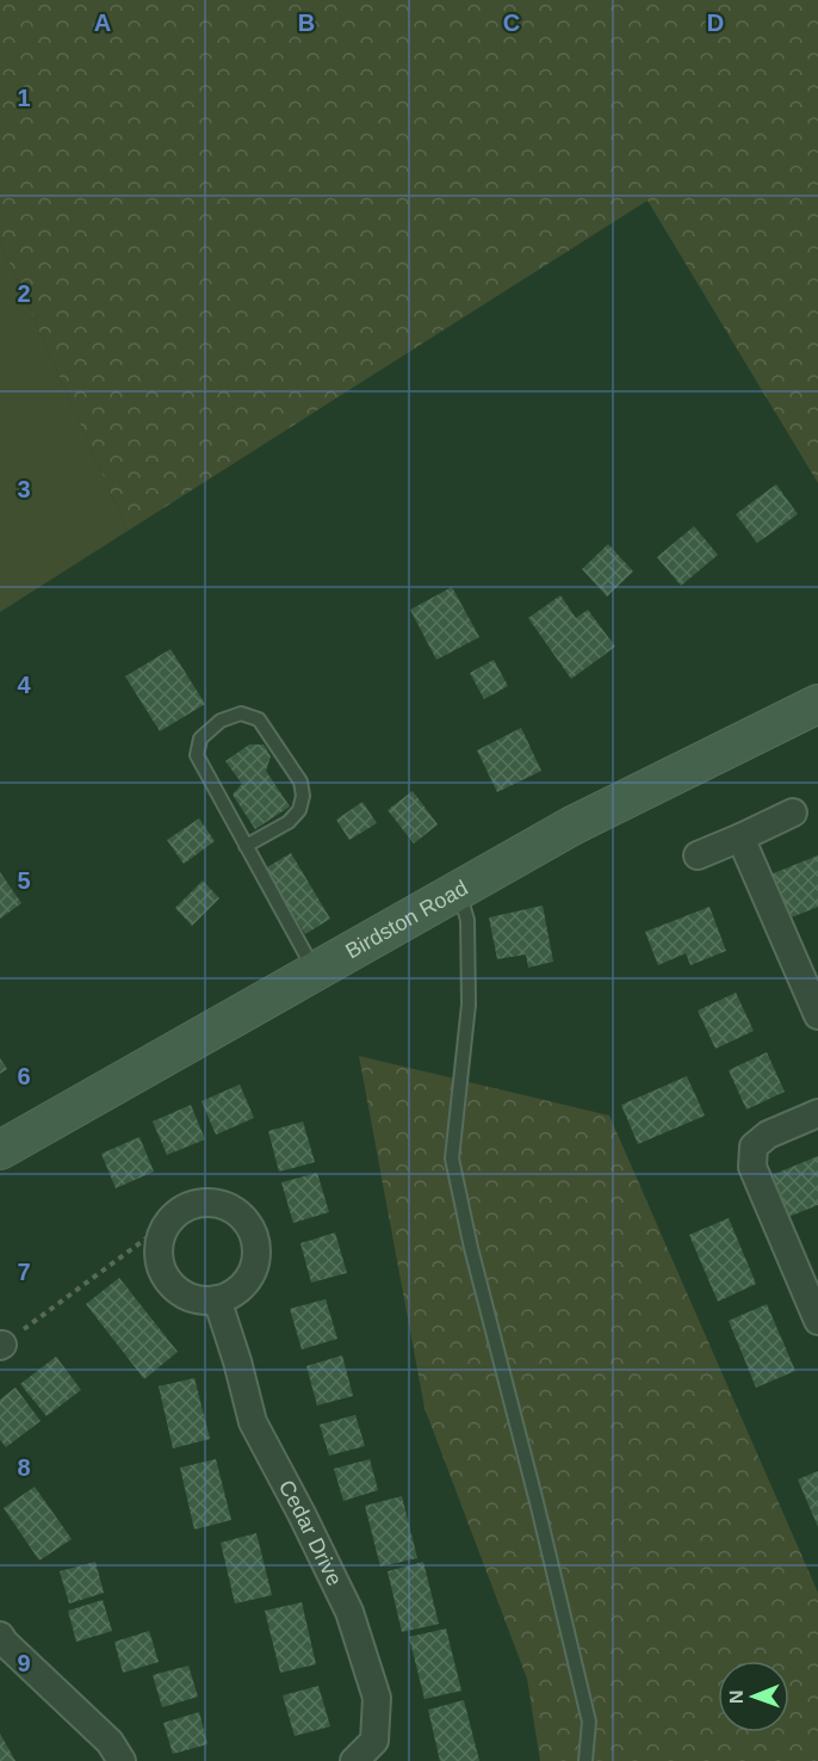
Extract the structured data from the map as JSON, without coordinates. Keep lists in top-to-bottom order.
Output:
{
  "streets": {
    "main road": ["Birdston Road"],
    "street": ["Cedar Drive"]
  },
  "north": "left",
  "grid": {
    "columns": [
      "A",
      "B",
      "C",
      "D"
    ],
    "rows": [
      "1",
      "2",
      "3",
      "4",
      "5",
      "6",
      "7",
      "8",
      "9"
    ]
  }
}
